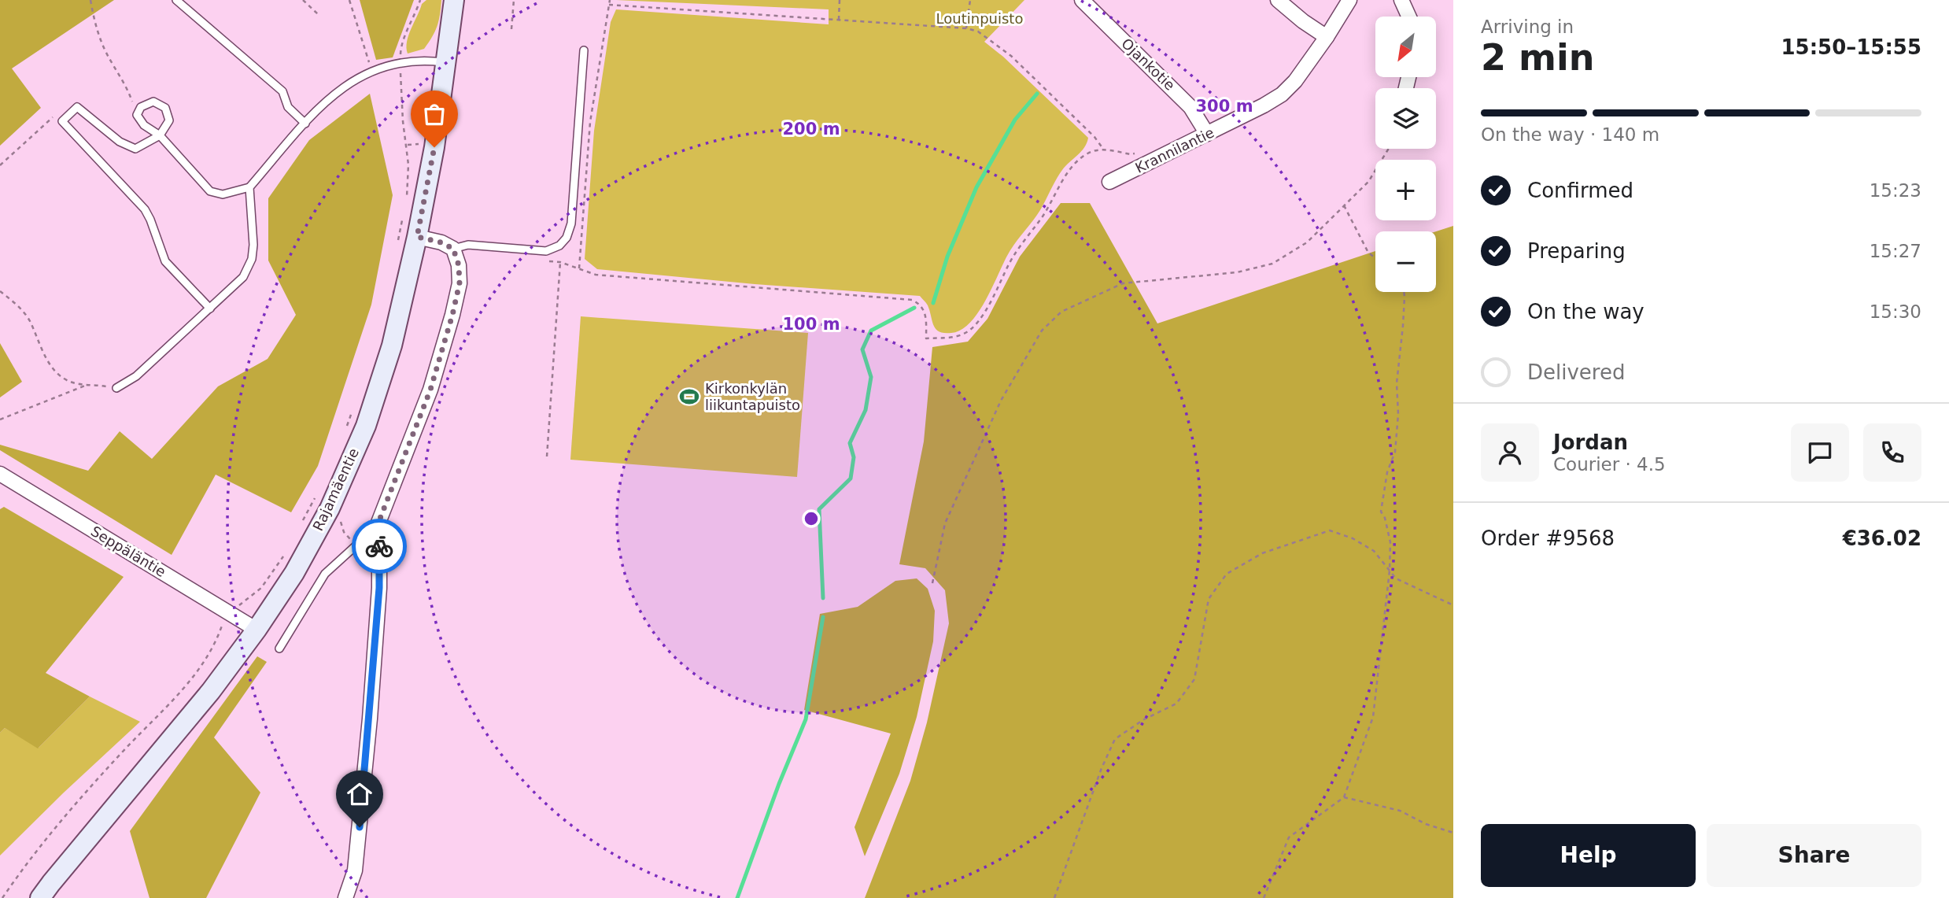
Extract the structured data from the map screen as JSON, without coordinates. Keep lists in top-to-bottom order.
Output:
{
  "streets": {
    "main road": ["Rajamäentie"],
    "street": ["Ojankotie", "Krannilantie", "Seppäläntie"]
  },
  "crossings": [
    ["Ojankotie", "Krannilantie"],
    ["Rajamäentie", "Seppäläntie"]
  ],
  "parks": ["Loutinpuisto"],
  "places": {
    "sports": ["Kirkonkylän liikuntapuisto"]
  },
  "north": "bottom left",
  "page": {
    "heading": ["2 min", "Arriving in", "15:50–15:55"],
    "panel": [
      "Jordan",
      "Courier · 4.5",
      "Order #9568",
      "€36.02"
    ],
    "map_buttons": ["+", "−"],
    "bar": "On the way · 140 m",
    "list": [
      ["Confirmed", "15:23"],
      ["Preparing", "15:27"],
      ["On the way", "15:30"],
      "Delivered"
    ],
    "buttons": ["Help", "Share"]
  },
  "rings": ["300 m", "200 m", "100 m"]
}
